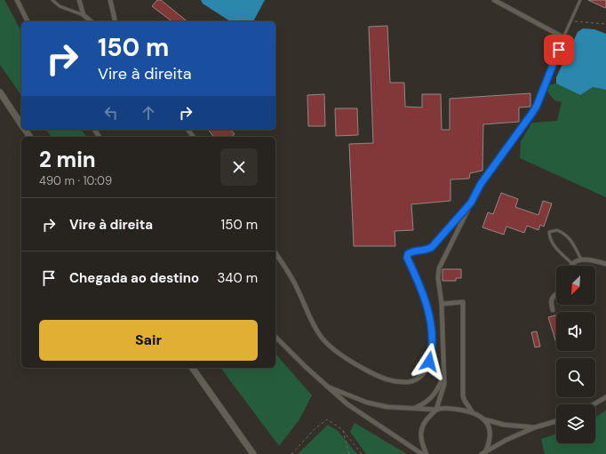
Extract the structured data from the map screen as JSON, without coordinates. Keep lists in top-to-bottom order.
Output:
{
  "north": "bottom left",
  "page": {
    "turn": ["150 m", "Vire à direita"],
    "heading": ["2 min", "490 m · 10:09"],
    "list": [
      {
        "name": "Vire à direita",
        "value": "150 m"
      },
      {
        "name": "Chegada ao destino",
        "value": "340 m"
      }
    ],
    "buttons": "Sair"
  }
}
